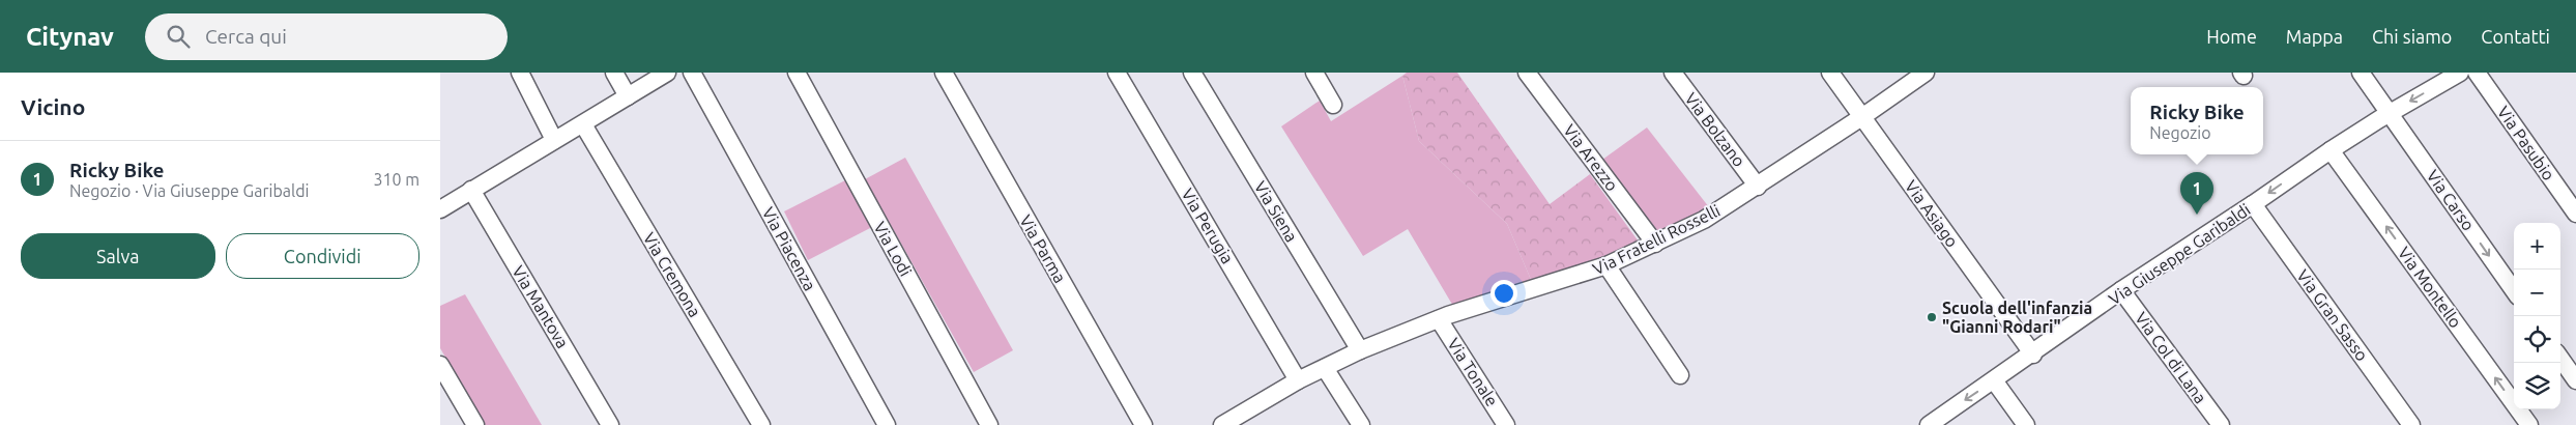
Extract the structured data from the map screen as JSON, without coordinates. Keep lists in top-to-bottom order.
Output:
{
  "streets": {
    "street": [
      "Via Bolzano",
      "Via Pasubio",
      "Via Arezzo",
      "Via Carso",
      "Via Siena",
      "Via Asiago",
      "Via Perugia",
      "Via Fratelli Rosselli",
      "Via Piacenza",
      "Via Lodi",
      "Via Parma",
      "Via Giuseppe Garibaldi",
      "Via Cremona",
      "Via Montello",
      "Via Mantova",
      "Via Gran Sasso",
      "Via Col di Lana",
      "Via Tonale"
    ]
  },
  "crossings": [
    ["Via Bolzano", "Via Fratelli Rosselli"],
    ["Via Arezzo", "Via Fratelli Rosselli"],
    ["Via Carso", "Via Giuseppe Garibaldi"],
    ["Via Siena", "Via Fratelli Rosselli"],
    ["Via Asiago", "Via Fratelli Rosselli"],
    ["Via Asiago", "Via Giuseppe Garibaldi"],
    ["Via Perugia", "Via Fratelli Rosselli"],
    ["Via Fratelli Rosselli", "Via Tonale"],
    ["Via Giuseppe Garibaldi", "Via Montello"],
    ["Via Giuseppe Garibaldi", "Via Gran Sasso"],
    ["Via Giuseppe Garibaldi", "Via Col di Lana"]
  ],
  "one_way": ["Via Carso", "Via Giuseppe Garibaldi", "Via Montello"],
  "places": ["Scuola dell'infanzia \"Gianni Rodari\""],
  "page": {
    "header": "Citynav",
    "search": "Cerca qui",
    "nav": [
      "Home",
      "Mappa",
      "Chi siamo",
      "Contatti"
    ],
    "heading": "Vicino",
    "popup": ["Ricky Bike", "Negozio"],
    "list": [
      {
        "mark": "1",
        "name": "Ricky Bike",
        "note": "Negozio · Via Giuseppe Garibaldi",
        "value": "310 m"
      }
    ],
    "pins": "1",
    "buttons": ["Salva", "Condividi"],
    "map_buttons": ["+", "−"]
  }
}
